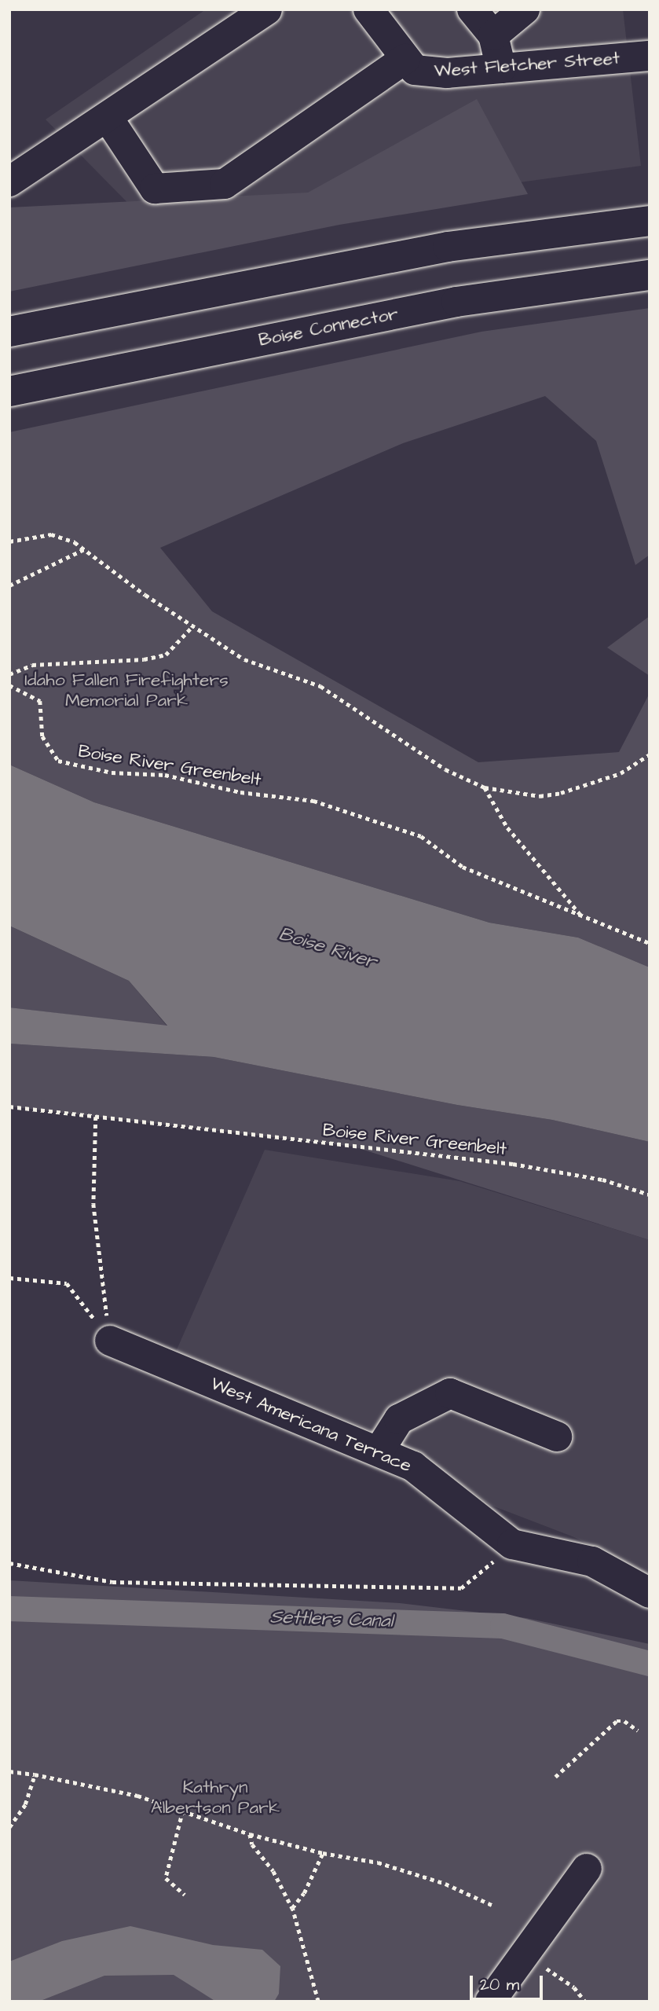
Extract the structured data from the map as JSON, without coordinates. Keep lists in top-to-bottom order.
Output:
{
  "streets": {
    "main road": ["West Fletcher Street", "Boise Connector", "West Americana Terrace"],
    "path": ["Boise River Greenbelt"]
  },
  "water": ["Boise River", "Settlers Canal"],
  "parks": ["Idaho Fallen Firefighters Memorial Park", "Kathryn Albertson Park"],
  "scale_bar": "20 m"
}
